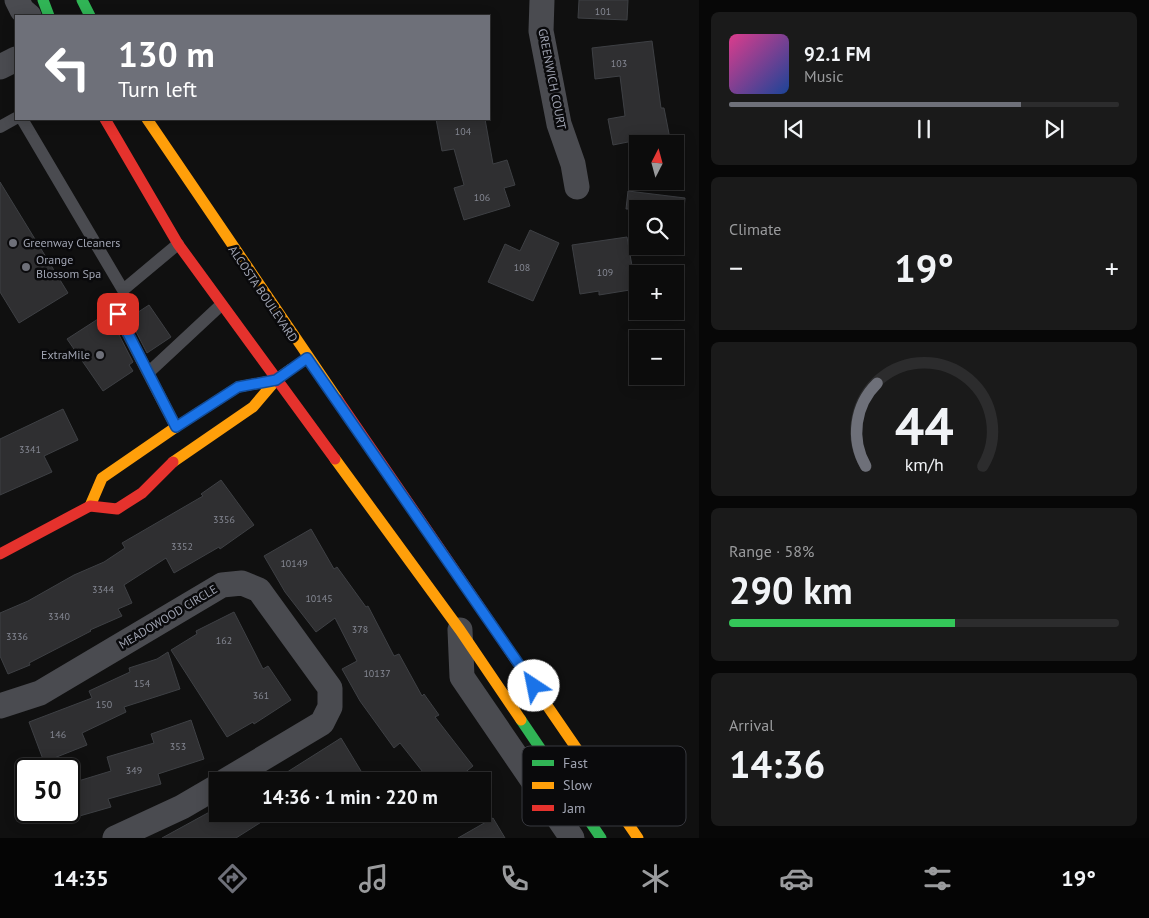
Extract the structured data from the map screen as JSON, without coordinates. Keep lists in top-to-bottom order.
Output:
{
  "streets": {
    "main road": ["ALCOSTA BOULEVARD"],
    "street": ["GREENWICH COURT", "MEADOWOOD CIRCLE"]
  },
  "places": ["Greenway Cleaners", "Orange Blossom Spa", "ExtraMile"],
  "house_numbers": [
    "101",
    "103",
    "104",
    "106",
    "108",
    "109",
    "3341",
    "3356",
    "3352",
    "10149",
    "3344",
    "10145",
    "3340",
    "378",
    "3336",
    "162",
    "10137",
    "154",
    "361",
    "150",
    "146",
    "353",
    "349"
  ],
  "legend": ["Fast", "Slow", "Jam"],
  "north": "top",
  "page": {
    "turn": ["130 m", "Turn left"],
    "song": ["92.1 FM", "Music"],
    "map_buttons": ["+", "−"],
    "tile": [
      "Climate",
      ["Range · 58%", "290 km"],
      ["Arrival", "14:36"]
    ],
    "heat": ["−", "19°", "+"],
    "limit": "50",
    "trip": "14:36 · 1 min · 220 m",
    "tabs": ["14:35", "19°"],
    "gauge": ["44", "km/h"]
  }
}
